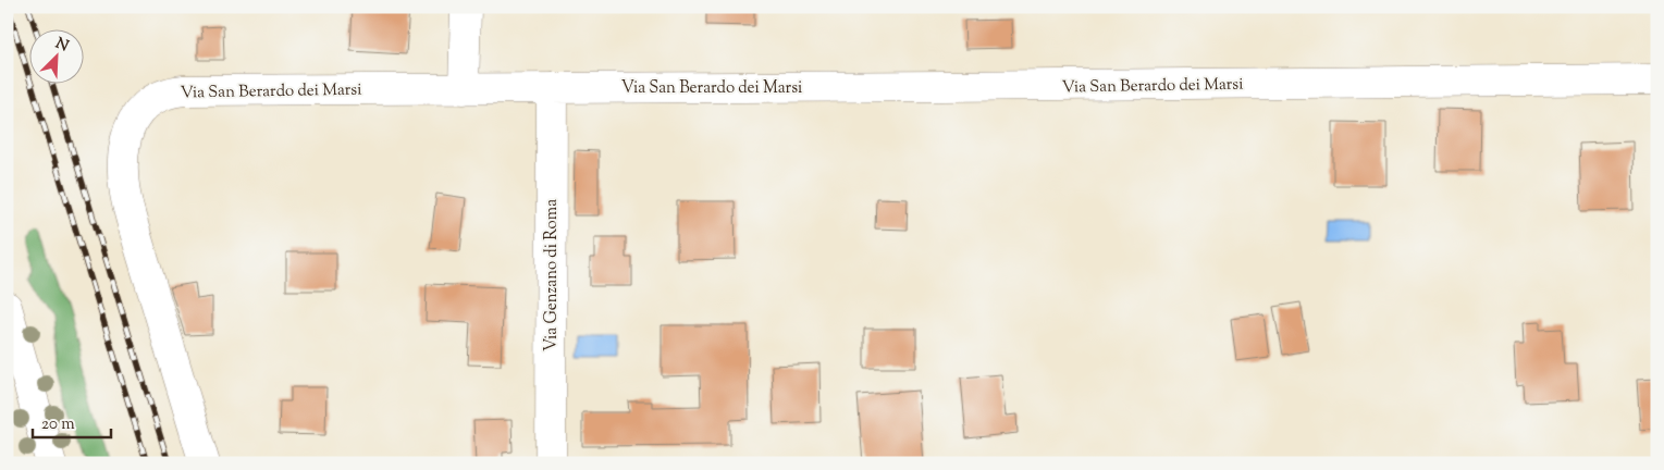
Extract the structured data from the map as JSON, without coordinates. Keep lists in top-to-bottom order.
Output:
{
  "streets": {
    "street": ["Via San Berardo dei Marsi", "Via Genzano di Roma"]
  },
  "crossings": [
    ["Via San Berardo dei Marsi", "Via Genzano di Roma"]
  ],
  "scale_bar": "20 m",
  "north": "top right"
}
